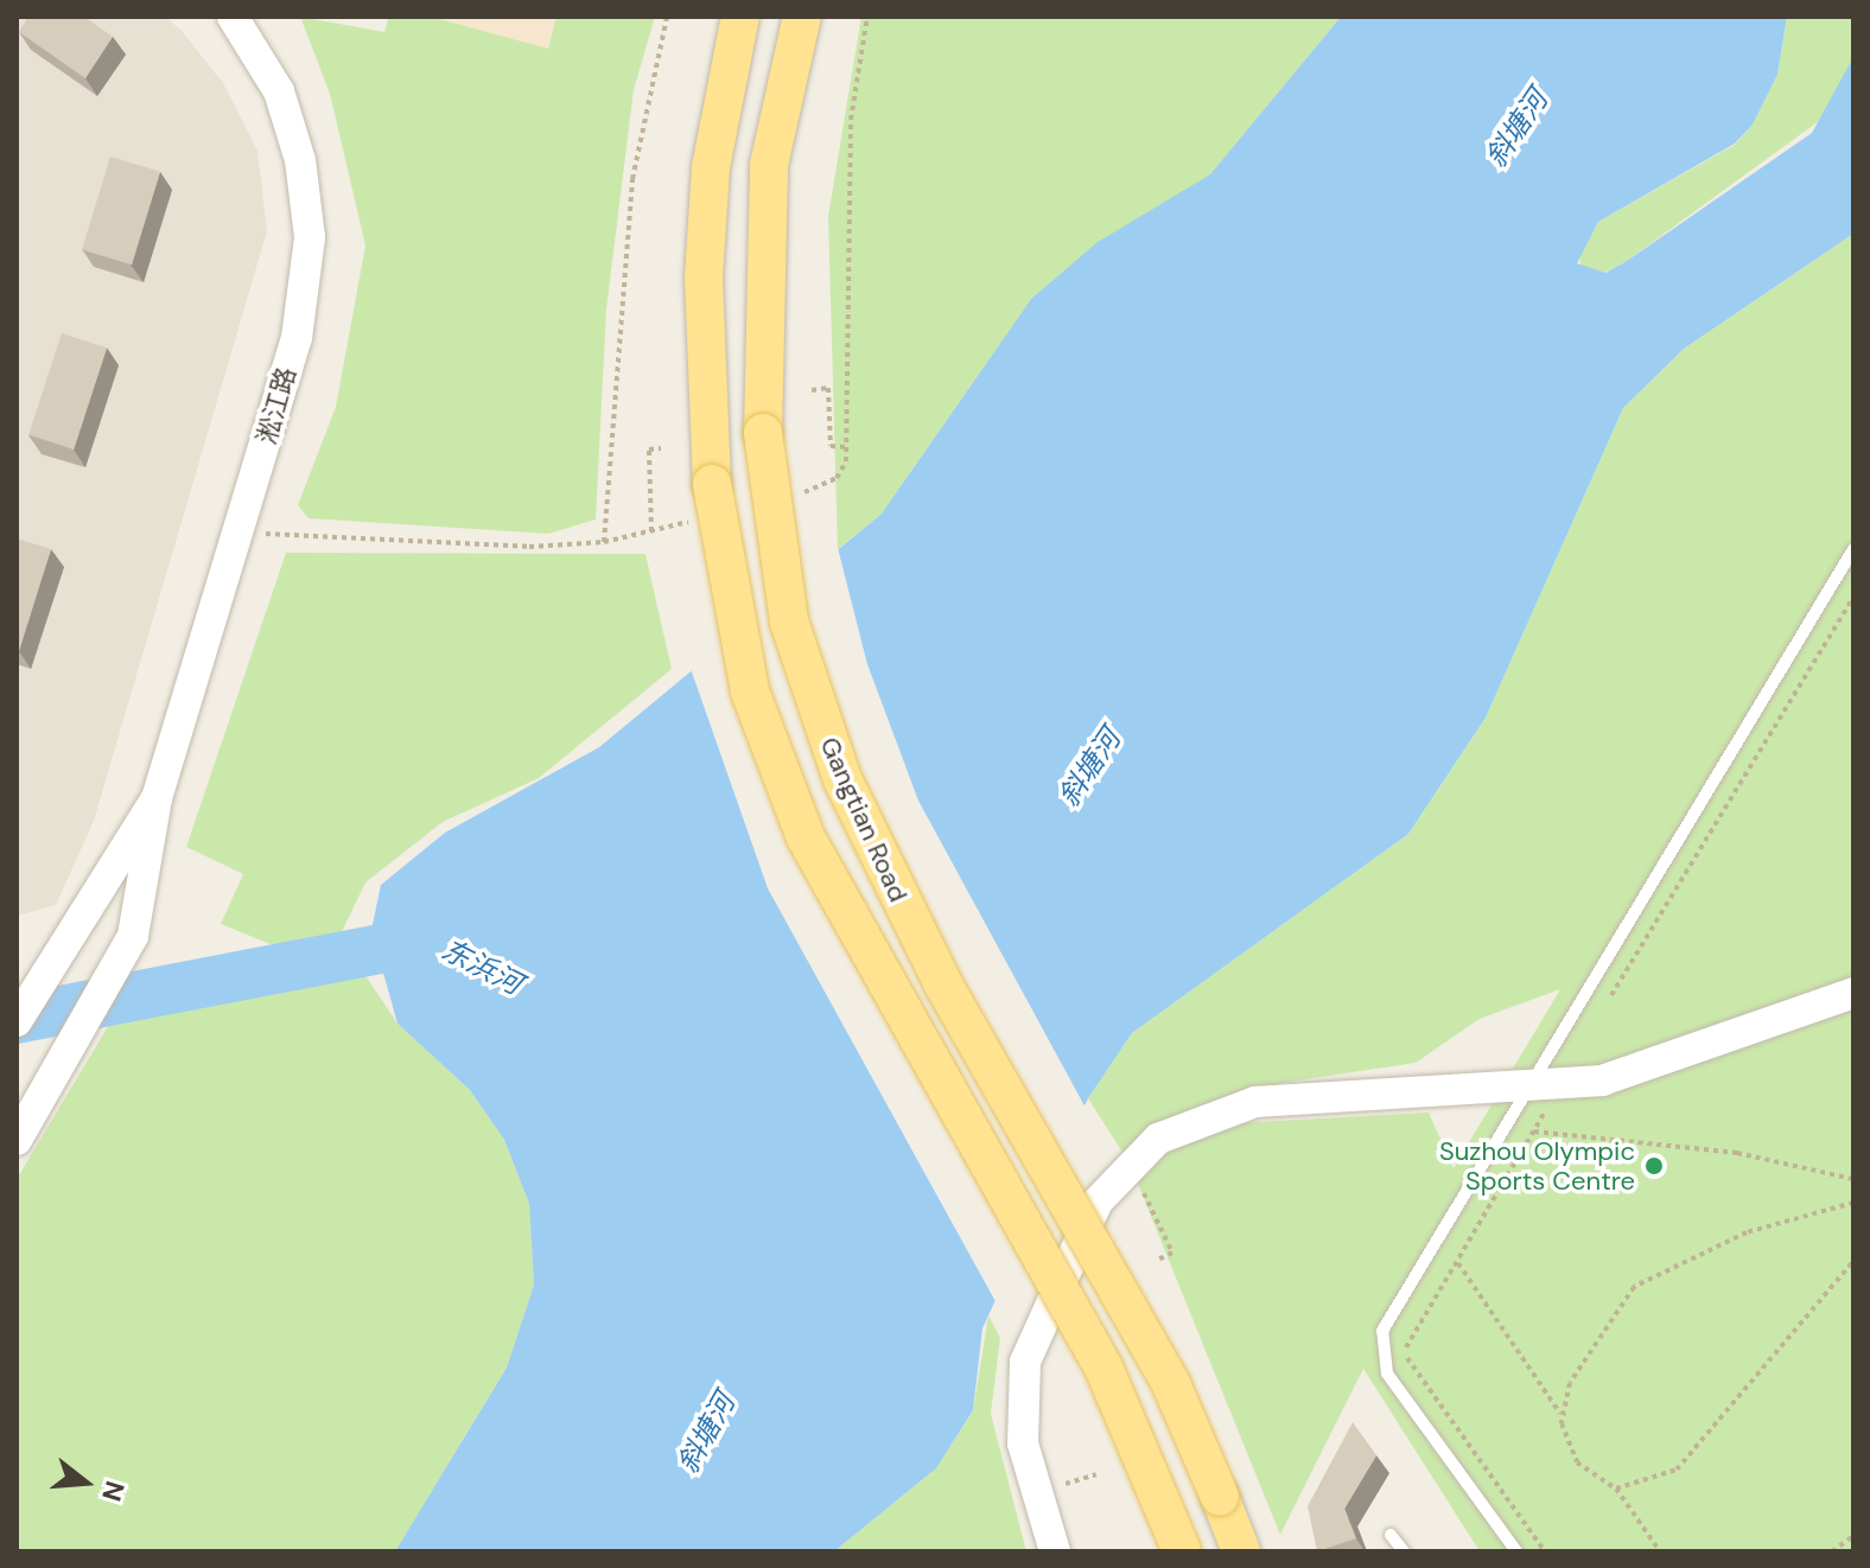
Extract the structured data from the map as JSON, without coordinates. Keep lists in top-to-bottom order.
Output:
{
  "streets": {
    "main road": ["Gangtian Road"],
    "street": ["淞江路"]
  },
  "water": ["斜塘河", "东浜河"],
  "places": ["Suzhou Olympic Sports Centre"],
  "north": "right"
}
